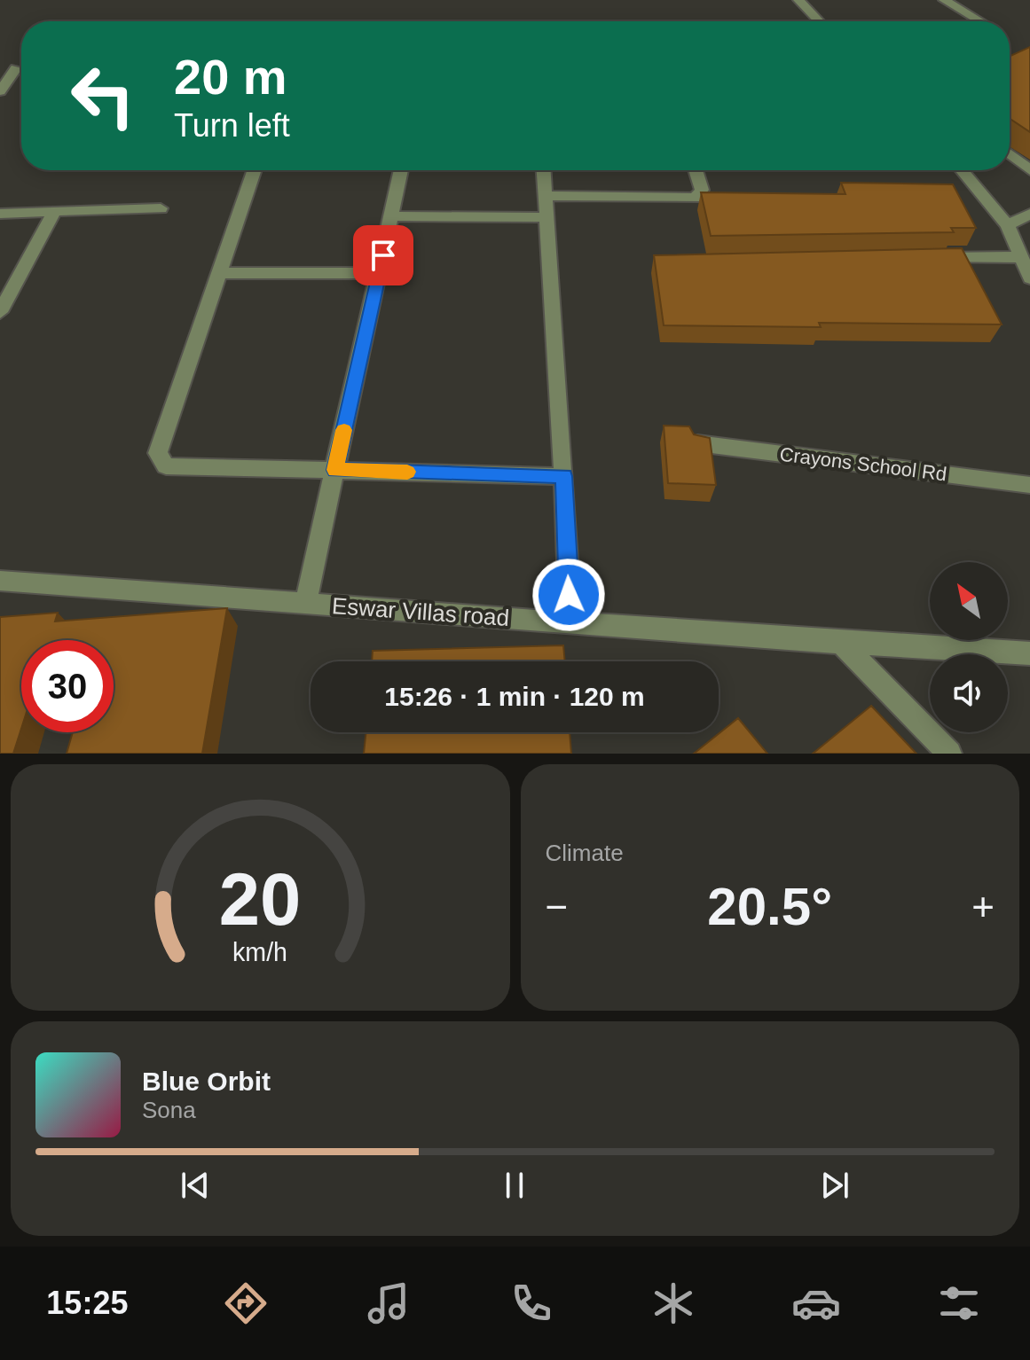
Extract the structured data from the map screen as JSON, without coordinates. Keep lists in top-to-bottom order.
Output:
{
  "streets": {
    "street": ["Crayons School Rd", "Eswar Villas road"]
  },
  "north": "top left",
  "page": {
    "turn": ["20 m", "Turn left"],
    "limit": "30",
    "trip": "15:26 · 1 min · 120 m",
    "tile": "Climate",
    "heat": ["−", "20.5°", "+"],
    "song": ["Blue Orbit", "Sona"],
    "tabs": "15:25",
    "gauge": ["20", "km/h"]
  }
}
